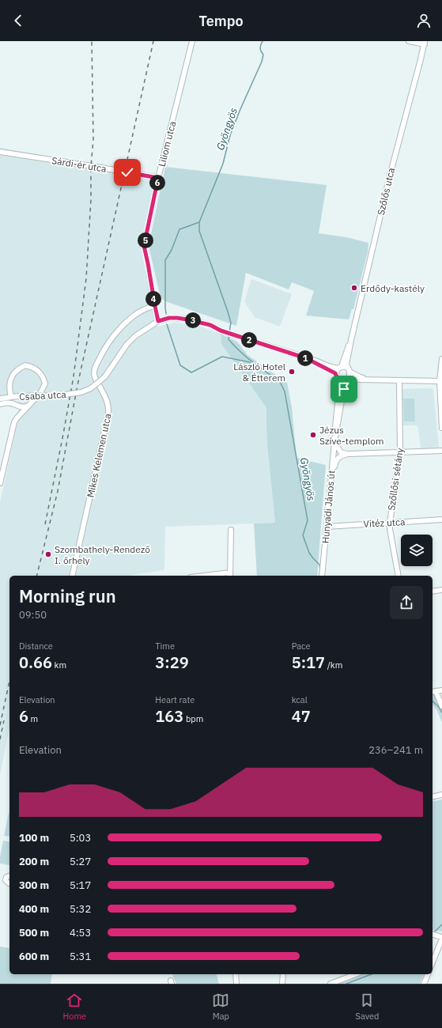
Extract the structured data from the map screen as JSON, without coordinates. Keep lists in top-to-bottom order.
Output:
{
  "streets": {
    "street": [
      "Liliom utca",
      "Sárdi-ér utca",
      "Szőlős utca",
      "Csaba utca",
      "Mikes Kelemen utca",
      "Szőllősi sétány",
      "Hunyadi János út",
      "Vitéz utca"
    ]
  },
  "crossings": [
    ["Liliom utca", "Sárdi-ér utca"],
    ["Liliom utca", "Csaba utca"],
    ["Liliom utca", "Mikes Kelemen utca"],
    ["Szőlős utca", "Hunyadi János út"],
    ["Szőllősi sétány", "Vitéz utca"],
    ["Hunyadi János út", "Vitéz utca"]
  ],
  "water": ["Gyöngyös"],
  "places": [
    "Erdődy-kastély",
    "László Hotel & Étterem",
    "Jézus Szíve-templom",
    "Szombathely-Rendező I. őrhely"
  ],
  "page": {
    "header": "Tempo",
    "pins": [
      "6",
      "5",
      "4",
      "3",
      "2",
      "1"
    ],
    "heading": ["Morning run", "09:50"],
    "stats": [
      ["Distance", "0.66 km"],
      ["Time", "3:29"],
      ["Pace", "5:17 /km"],
      ["Elevation", "6 m"],
      ["Heart rate", "163 bpm"],
      ["kcal", "47"]
    ],
    "chart": ["Elevation", "236–241 m"],
    "list": [
      {
        "name": "100 m",
        "note": "5:03"
      },
      {
        "name": "200 m",
        "note": "5:27"
      },
      {
        "name": "300 m",
        "note": "5:17"
      },
      {
        "name": "400 m",
        "note": "5:32"
      },
      {
        "name": "500 m",
        "note": "4:53"
      },
      {
        "name": "600 m",
        "note": "5:31"
      }
    ],
    "tabs": ["Home", "Map", "Saved"]
  }
}
